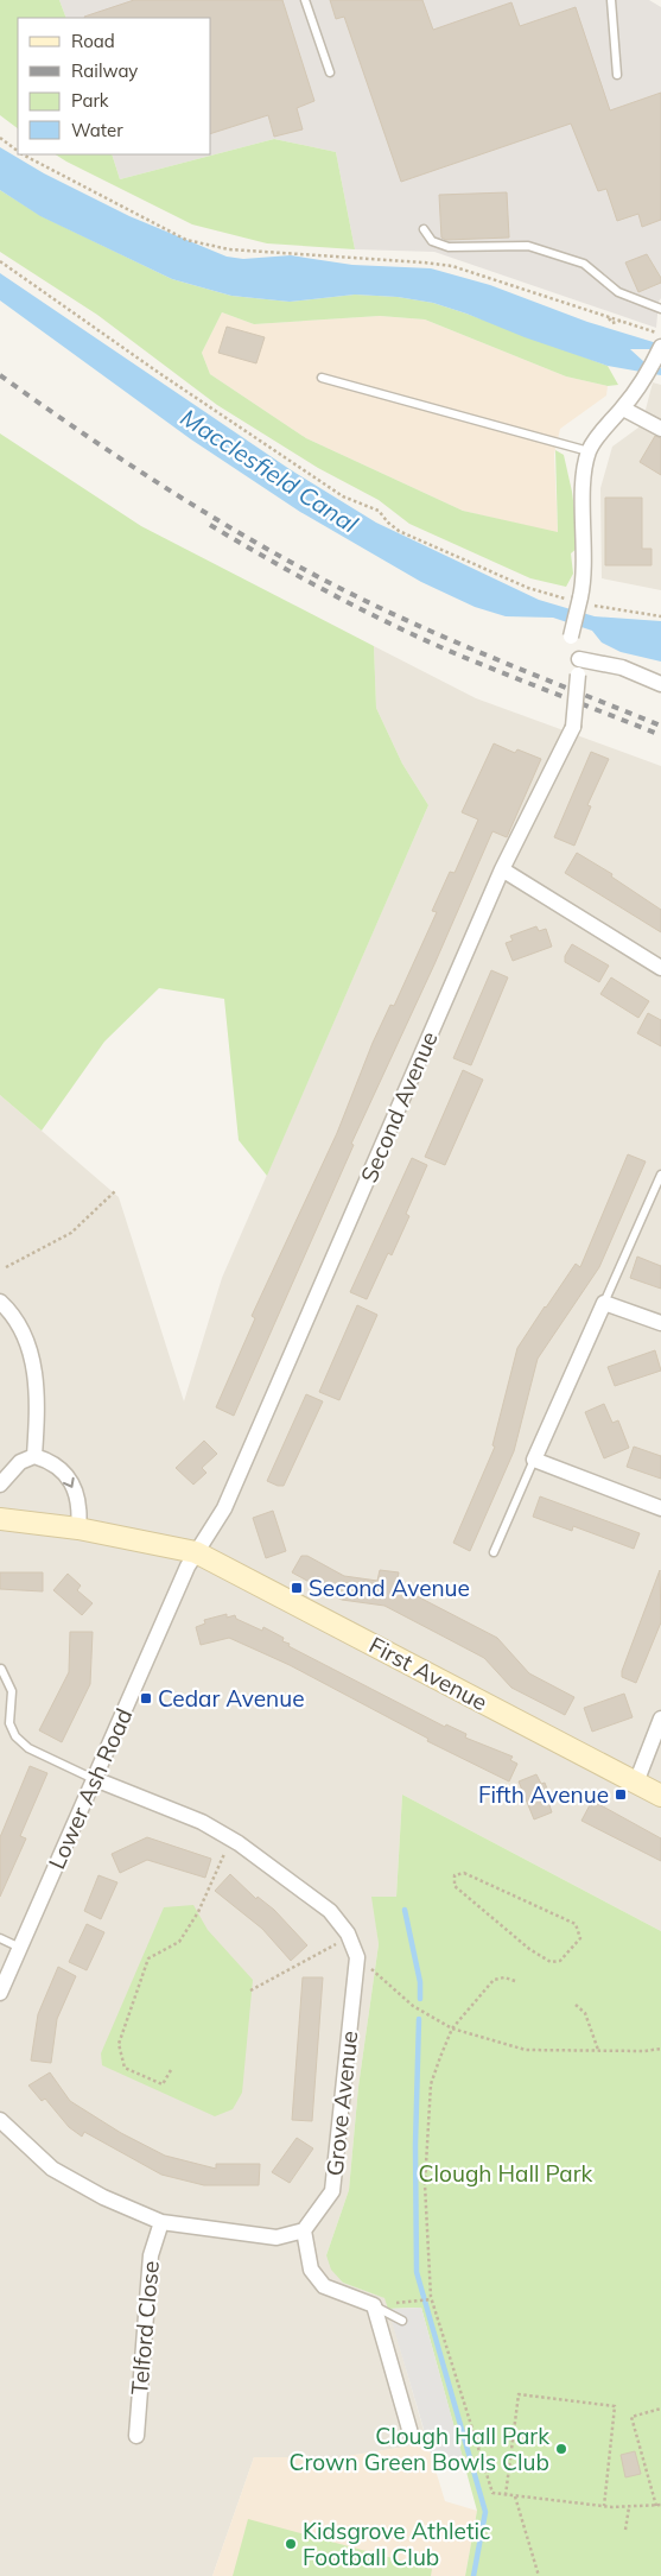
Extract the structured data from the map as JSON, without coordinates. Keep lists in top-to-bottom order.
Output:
{
  "streets": {
    "main road": ["First Avenue"],
    "street": [
      "Second Avenue",
      "Lower Ash Road",
      "Grove Avenue",
      "Telford Close"
    ]
  },
  "crossings": [
    ["Second Avenue", "First Avenue"],
    ["Second Avenue", "Lower Ash Road"],
    ["First Avenue", "Lower Ash Road"],
    ["Lower Ash Road", "Grove Avenue"]
  ],
  "water": ["Macclesfield Canal"],
  "parks": ["Clough Hall Park"],
  "places": {
    "transit": ["Second Avenue", "Cedar Avenue", "Fifth Avenue"],
    "other": ["Clough Hall Park Crown Green Bowls Club", "Kidsgrove Athletic Football Club"]
  },
  "legend": [
    "Road",
    "Railway",
    "Park",
    "Water"
  ]
}
